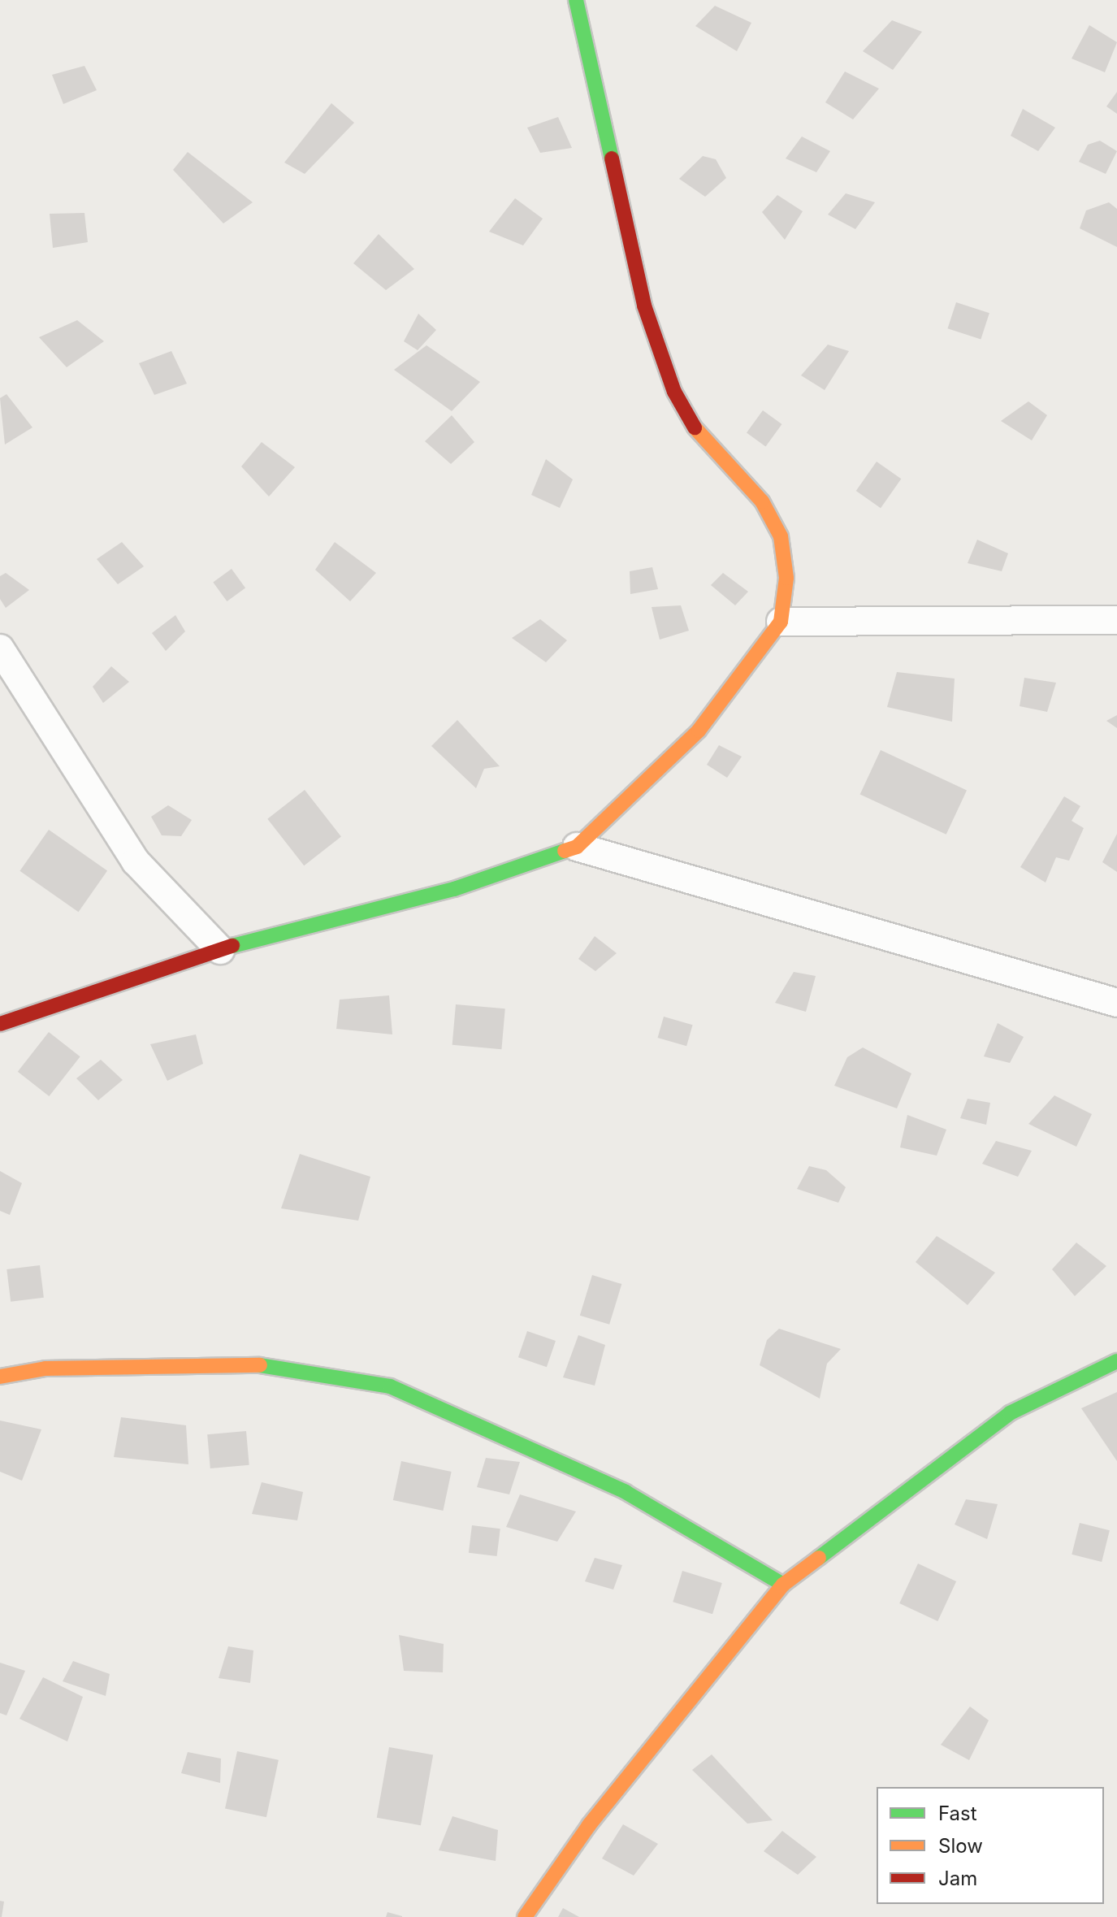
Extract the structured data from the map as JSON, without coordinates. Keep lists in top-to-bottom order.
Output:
{
  "legend": ["Fast", "Slow", "Jam"]
}
